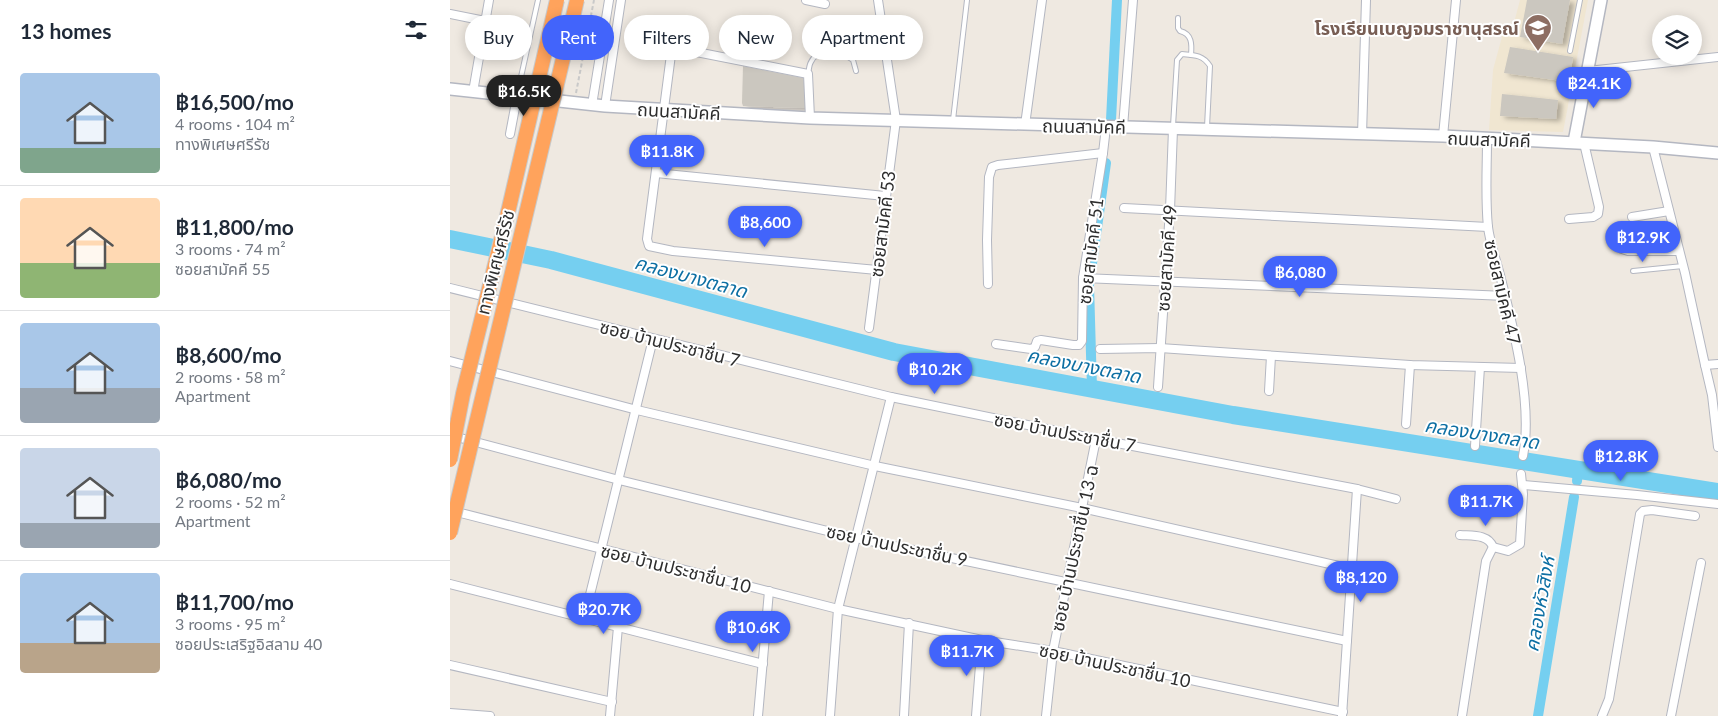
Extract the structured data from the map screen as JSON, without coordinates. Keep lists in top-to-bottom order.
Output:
{
  "streets": {
    "highway": ["ทางพิเศษศรีรัช"],
    "main road": ["ถนนสามัคคี"],
    "street": [
      "ซอยสามัคคี 53",
      "ซอยสามัคคี 51",
      "ซอยสามัคคี 49",
      "ซอยสามัคคี 47",
      "ซอย บ้านประชาชื่น 7",
      "ซอย บ้านประชาชื่น 9",
      "ซอย บ้านประชาชื่น 13 ฉ",
      "ซอย บ้านประชาชื่น 10"
    ]
  },
  "crossings": [
    ["ถนนสามัคคี", "ซอยสามัคคี 53"],
    ["ถนนสามัคคี", "ซอยสามัคคี 51"],
    ["ถนนสามัคคี", "ซอยสามัคคี 49"],
    ["ถนนสามัคคี", "ซอยสามัคคี 47"],
    ["ซอย บ้านประชาชื่น 7", "ซอย บ้านประชาชื่น 13 ฉ"],
    ["ซอย บ้านประชาชื่น 9", "ซอย บ้านประชาชื่น 13 ฉ"],
    ["ซอย บ้านประชาชื่น 13 ฉ", "ซอย บ้านประชาชื่น 10"]
  ],
  "water": ["คลองบางตลาด", "คลองหัวสิงห์"],
  "places": {
    "school or university": ["โรงเรียนเบญจมราชานุสรณ์"]
  },
  "page": {
    "heading": "13 homes",
    "chip": [
      "Buy",
      "Rent",
      "Filters",
      "New",
      "Apartment"
    ],
    "list": [
      {
        "name": "฿16,500/mo",
        "note": "4 rooms · 104 m² · ทางพิเศษศรีรัช"
      },
      {
        "name": "฿11,800/mo",
        "note": "3 rooms · 74 m² · ซอยสามัคคี 55"
      },
      {
        "name": "฿8,600/mo",
        "note": "2 rooms · 58 m² · Apartment"
      },
      {
        "name": "฿6,080/mo",
        "note": "2 rooms · 52 m² · Apartment"
      },
      {
        "name": "฿11,700/mo",
        "note": "3 rooms · 95 m² · ซอยประเสริฐอิสลาม 40"
      }
    ],
    "price": [
      "฿24.1K",
      "฿16.5K",
      "฿11.8K",
      "฿8,600",
      "฿12.9K",
      "฿6,080",
      "฿10.2K",
      "฿12.8K",
      "฿11.7K",
      "฿8,120",
      "฿20.7K",
      "฿10.6K",
      "฿11.7K"
    ]
  }
}
